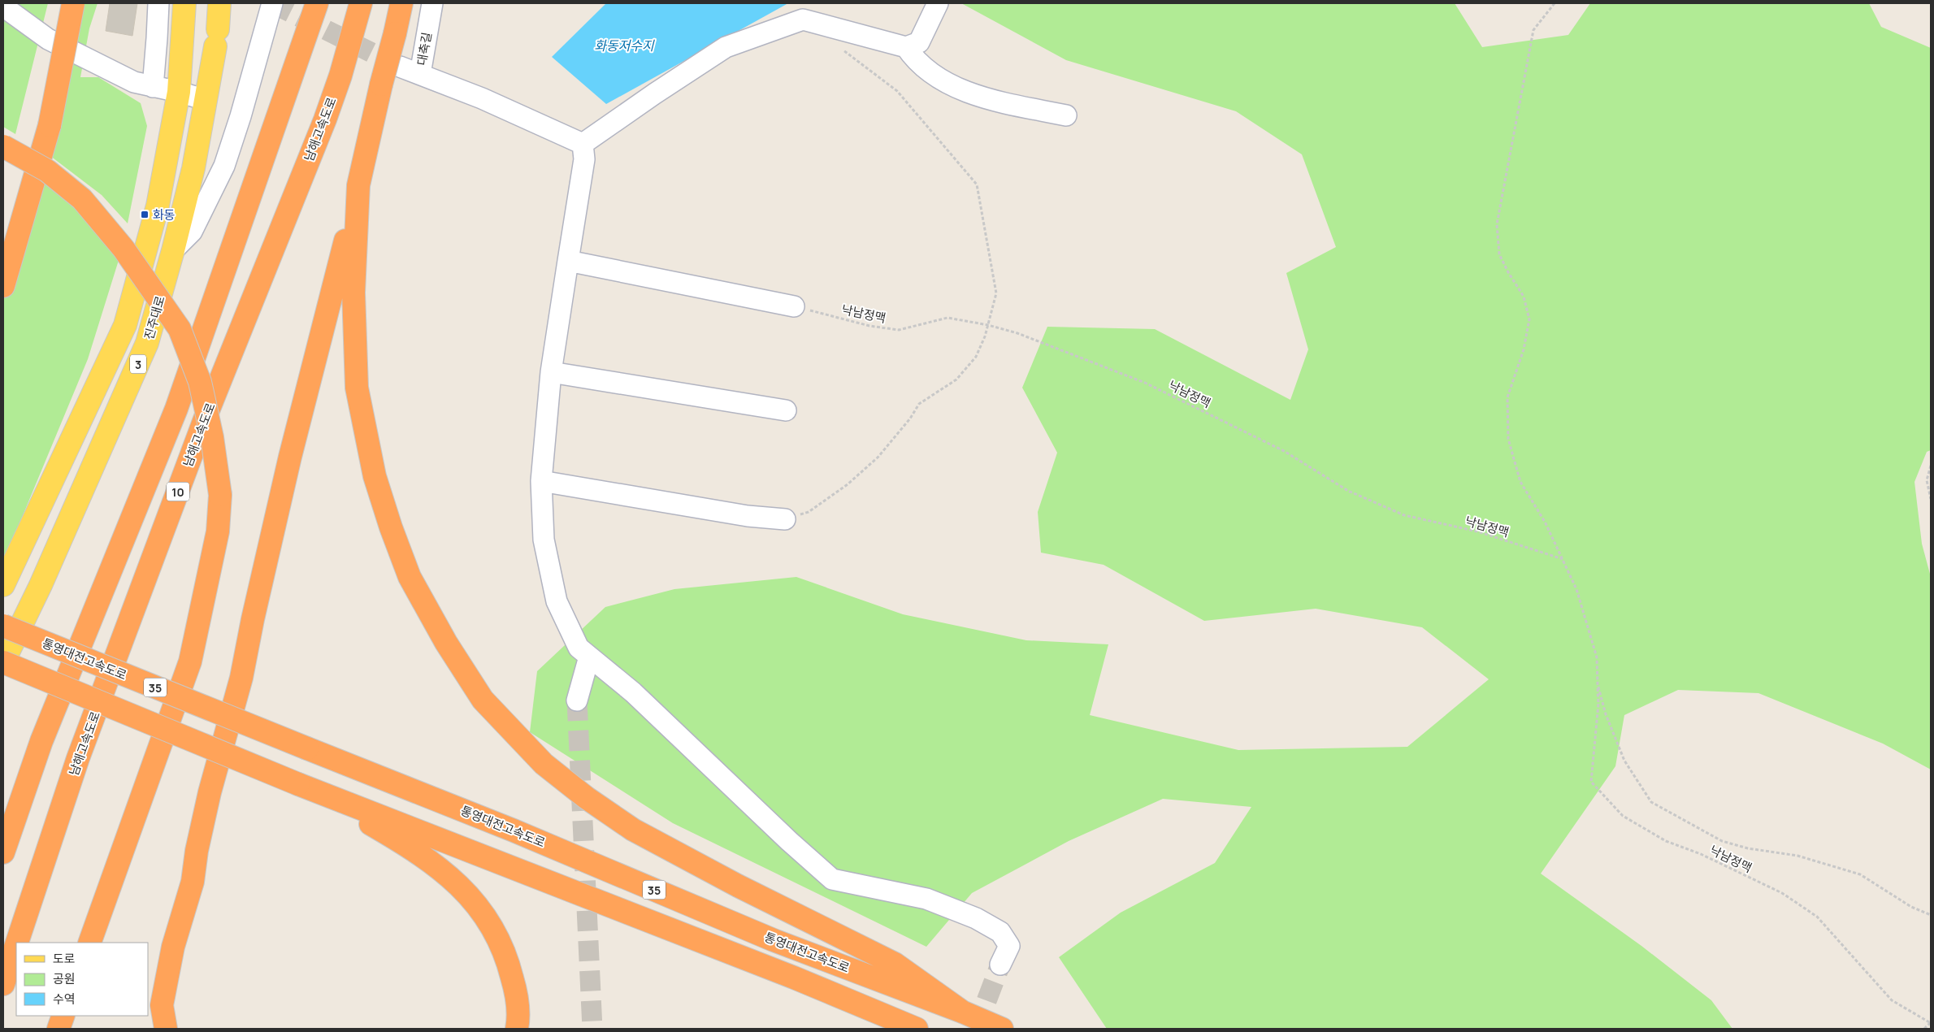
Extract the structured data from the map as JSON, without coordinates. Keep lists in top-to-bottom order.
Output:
{
  "streets": {
    "highway": [
      "남해고속도로",
      "10",
      "통영대전고속도로",
      "35"
    ],
    "main road": ["진주대로", "3"],
    "street": ["대축길"],
    "path": ["낙남정맥"]
  },
  "crossings": [
    ["진주대로", "35"]
  ],
  "water": ["화동저수지"],
  "places": {
    "transit": ["화동"]
  },
  "legend": ["도로", "공원", "수역"]
}
